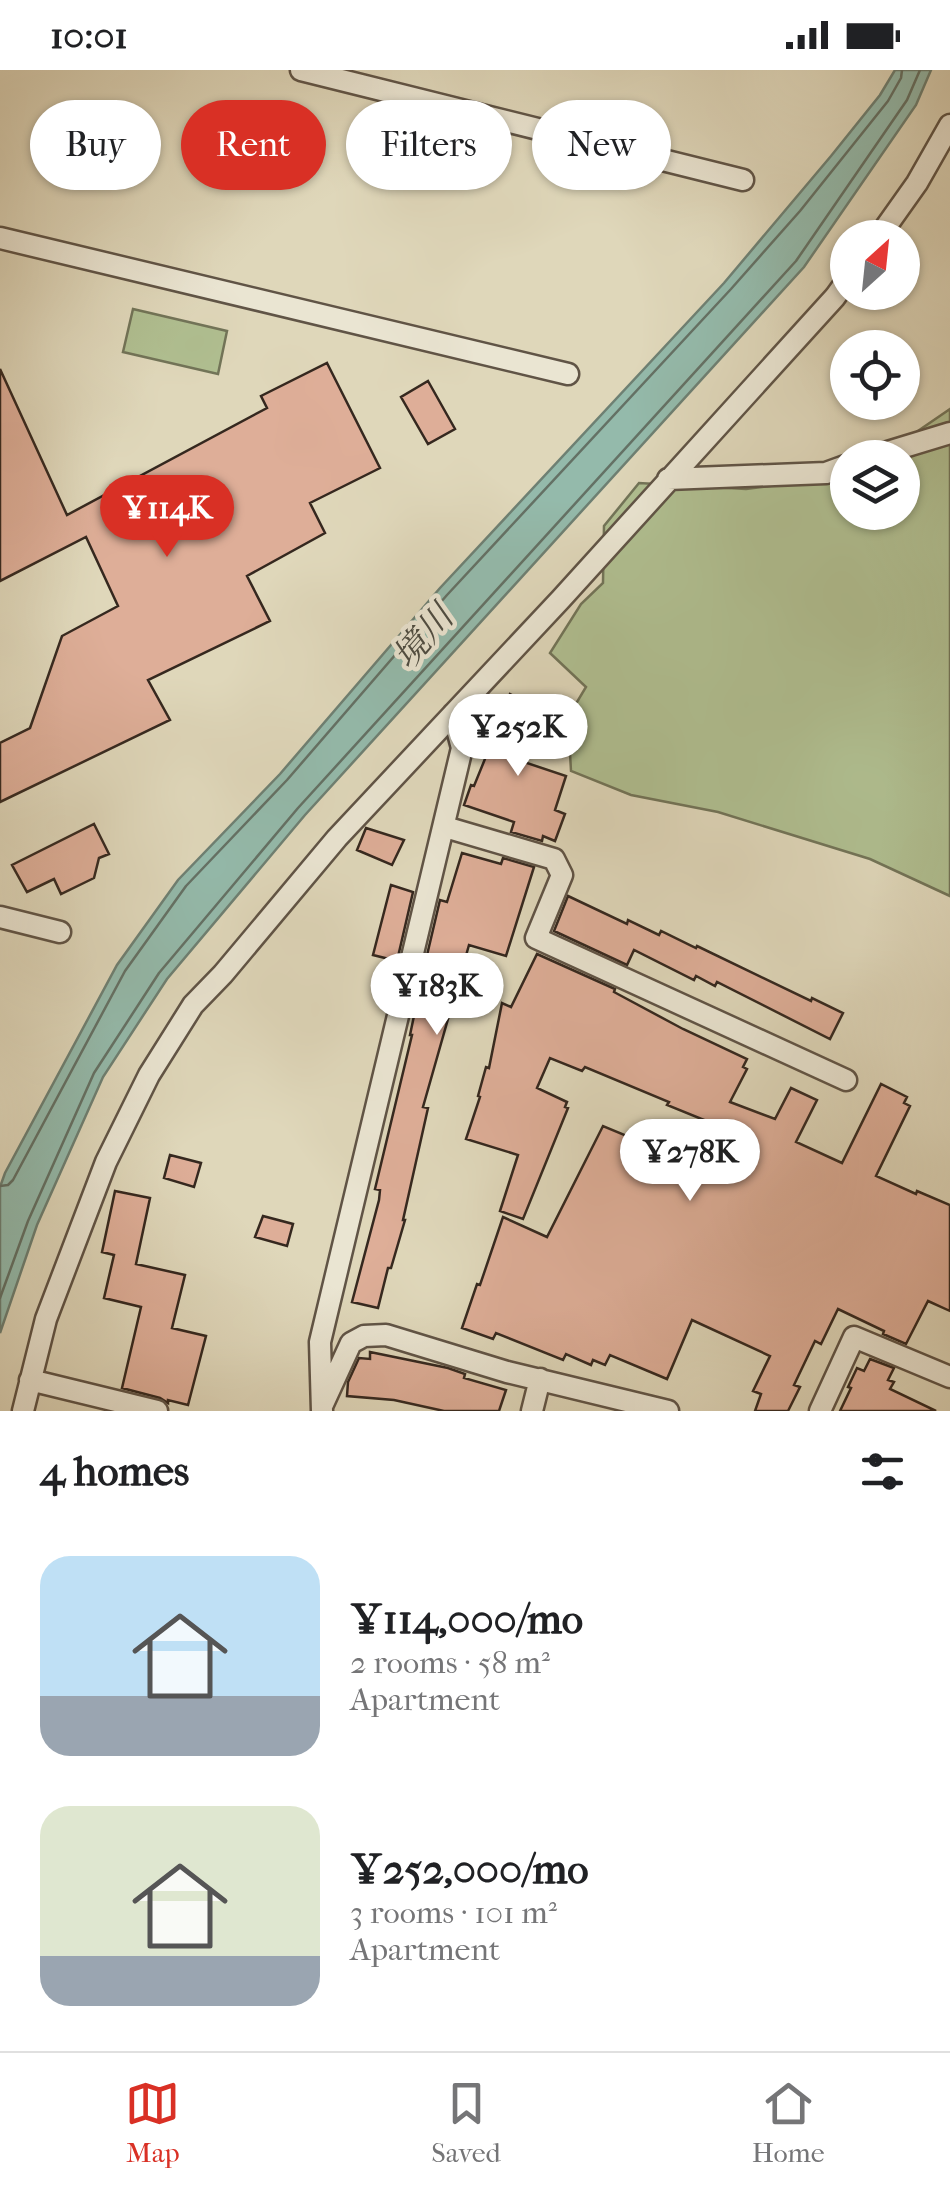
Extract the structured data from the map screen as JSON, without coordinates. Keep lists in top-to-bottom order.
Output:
{
  "water": ["境川"],
  "north": "top right",
  "page": {
    "status": "10:01",
    "chip": [
      "Buy",
      "Rent",
      "Filters",
      "New"
    ],
    "price": [
      "¥114K",
      "¥252K",
      "¥183K",
      "¥278K"
    ],
    "heading": "4 homes",
    "list": [
      {
        "name": "¥114,000/mo",
        "note": "2 rooms · 58 m² · Apartment"
      },
      {
        "name": "¥252,000/mo",
        "note": "3 rooms · 101 m² · Apartment"
      }
    ],
    "tabs": ["Map", "Saved", "Home"]
  }
}
